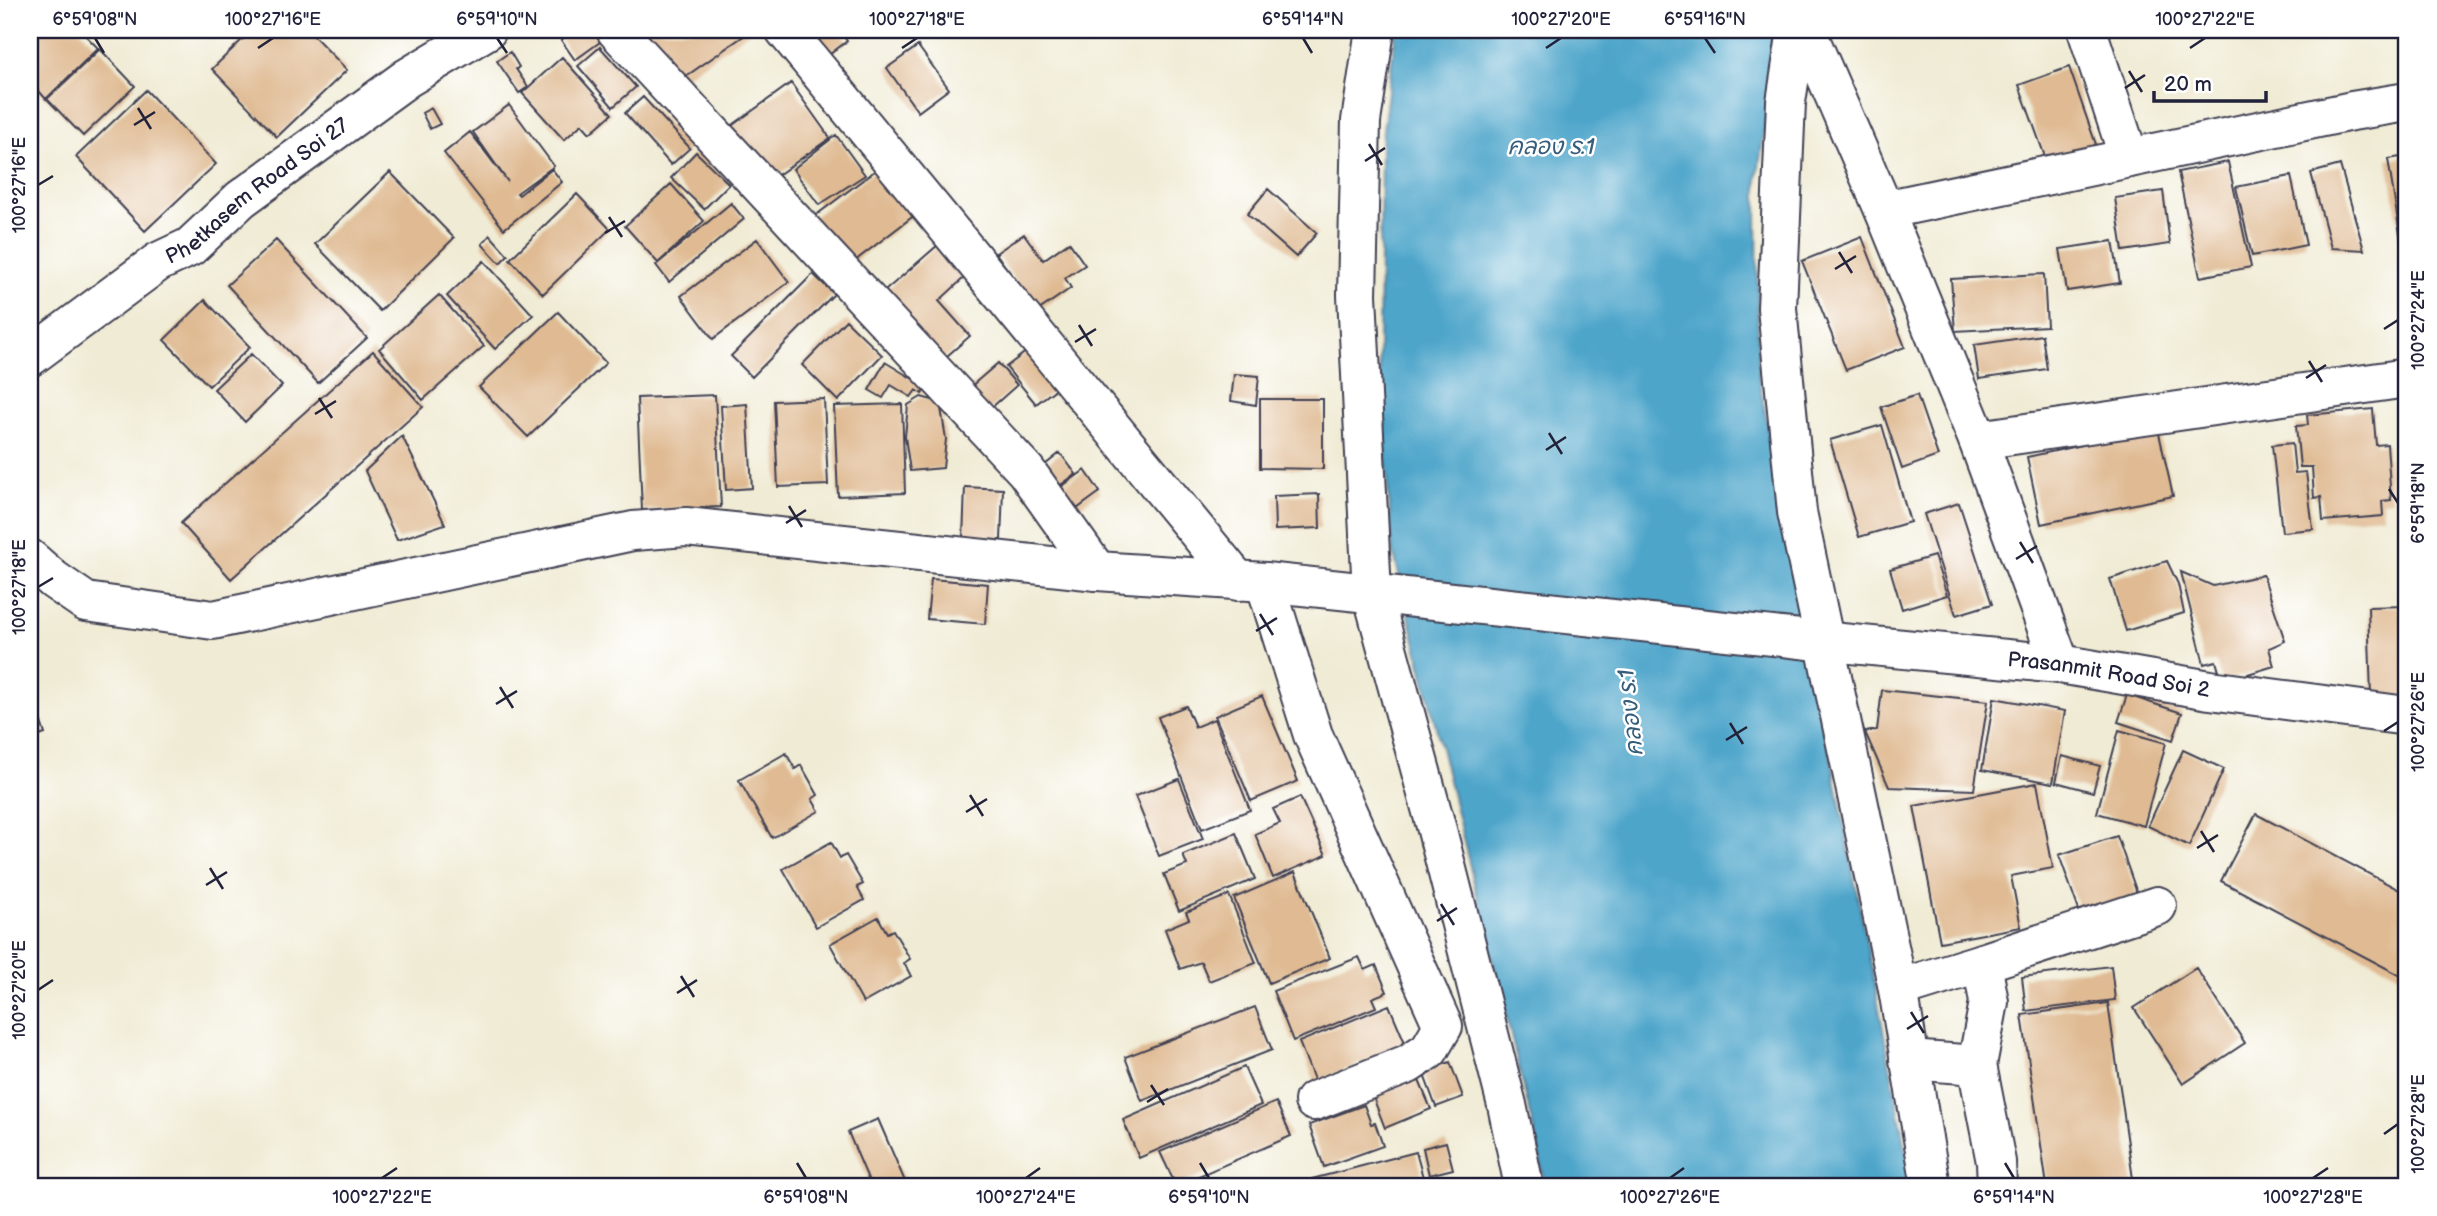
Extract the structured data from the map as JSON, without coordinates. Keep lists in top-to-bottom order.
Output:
{
  "streets": {
    "street": ["Phetkasem Road Soi 27", "Prasanmit Road Soi 2"]
  },
  "water": ["คลอง ร.1"],
  "scale_bar": "20 m",
  "coordinates": [
    "6°59'08\"N",
    "100°27'16\"E",
    "6°59'10\"N",
    "100°27'18\"E",
    "6°59'14\"N",
    "100°27'20\"E",
    "6°59'16\"N",
    "100°27'22\"E",
    "100°27'24\"E",
    "6°59'18\"N",
    "100°27'26\"E",
    "100°27'28\"E"
  ]
}
